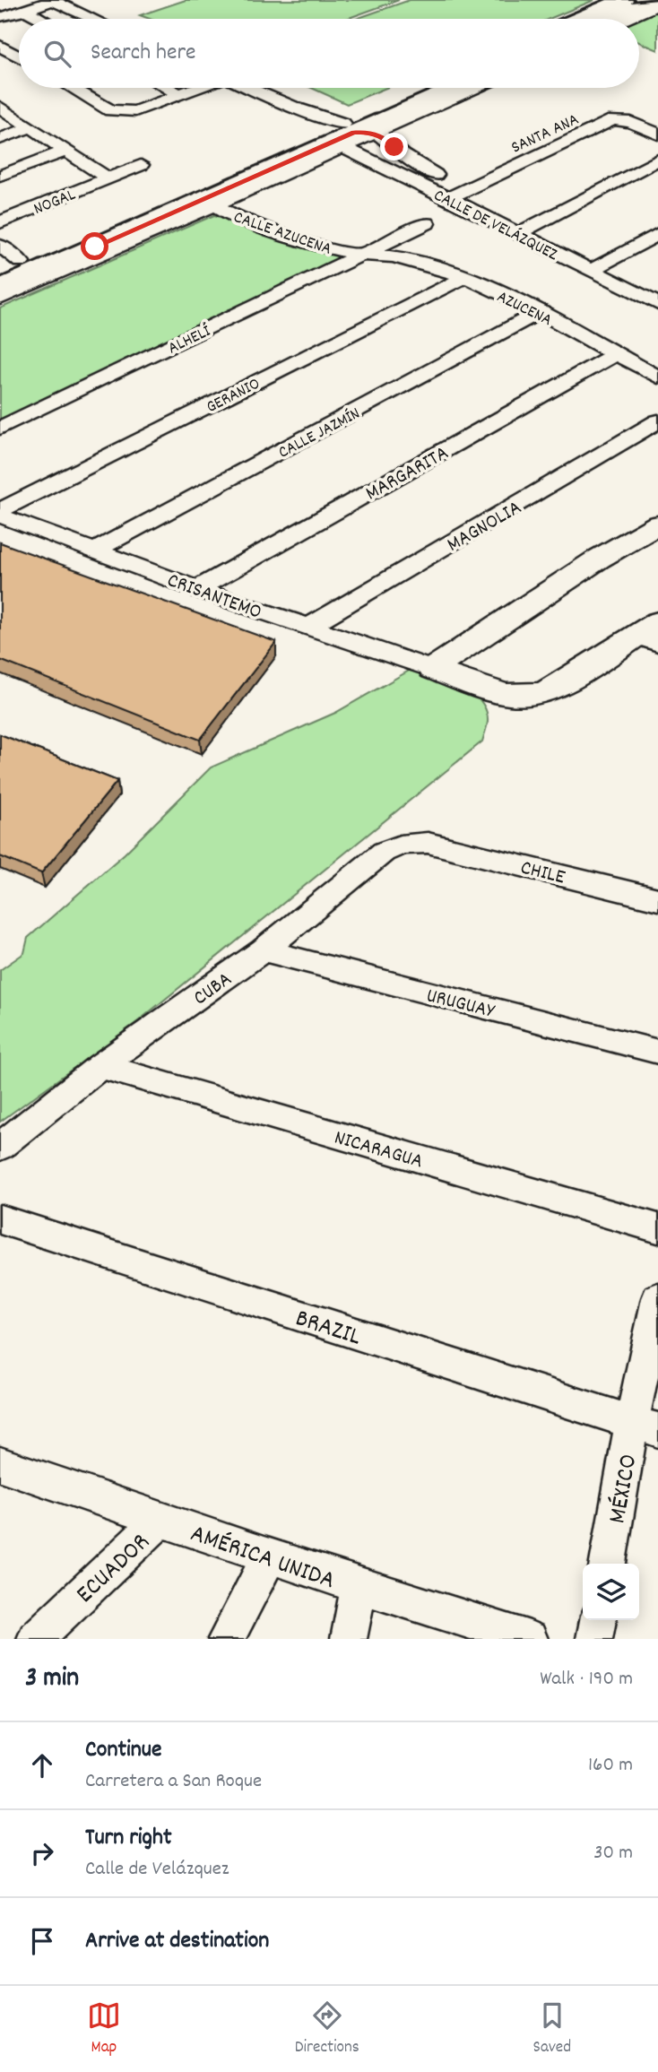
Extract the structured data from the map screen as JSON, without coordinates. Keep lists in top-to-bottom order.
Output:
{
  "streets": {
    "street": [
      "SANTA ANA",
      "NOGAL",
      "CALLE DE VELÁZQUEZ",
      "CALLE AZUCENA",
      "AZUCENA",
      "ALHELÍ",
      "GERANIO",
      "CALLE JAZMÍN",
      "MARGARITA",
      "MAGNOLIA",
      "CRISANTEMO",
      "CHILE",
      "CUBA",
      "URUGUAY",
      "NICARAGUA",
      "BRAZIL",
      "MÉXICO",
      "AMÉRICA UNIDA",
      "ECUADOR"
    ]
  },
  "crossings": [
    ["SANTA ANA", "CALLE DE VELÁZQUEZ"],
    ["CALLE AZUCENA", "AZUCENA"],
    ["CALLE AZUCENA", "ALHELÍ"],
    ["AZUCENA", "ALHELÍ"],
    ["AZUCENA", "GERANIO"],
    ["AZUCENA", "CALLE JAZMÍN"],
    ["AZUCENA", "MARGARITA"],
    ["CALLE JAZMÍN", "CRISANTEMO"],
    ["MARGARITA", "CRISANTEMO"],
    ["MAGNOLIA", "CRISANTEMO"],
    ["CHILE", "CUBA"],
    ["CUBA", "URUGUAY"],
    ["CUBA", "NICARAGUA"],
    ["BRAZIL", "MÉXICO"],
    ["AMÉRICA UNIDA", "ECUADOR"]
  ],
  "page": {
    "search": "Search here",
    "heading": ["3 min", "Walk · 190 m"],
    "list": [
      ["Continue", "Carretera a San Roque", "160 m"],
      ["Turn right", "Calle de Velázquez", "30 m"],
      "Arrive at destination"
    ],
    "nav": ["Map", "Directions", "Saved"]
  }
}
